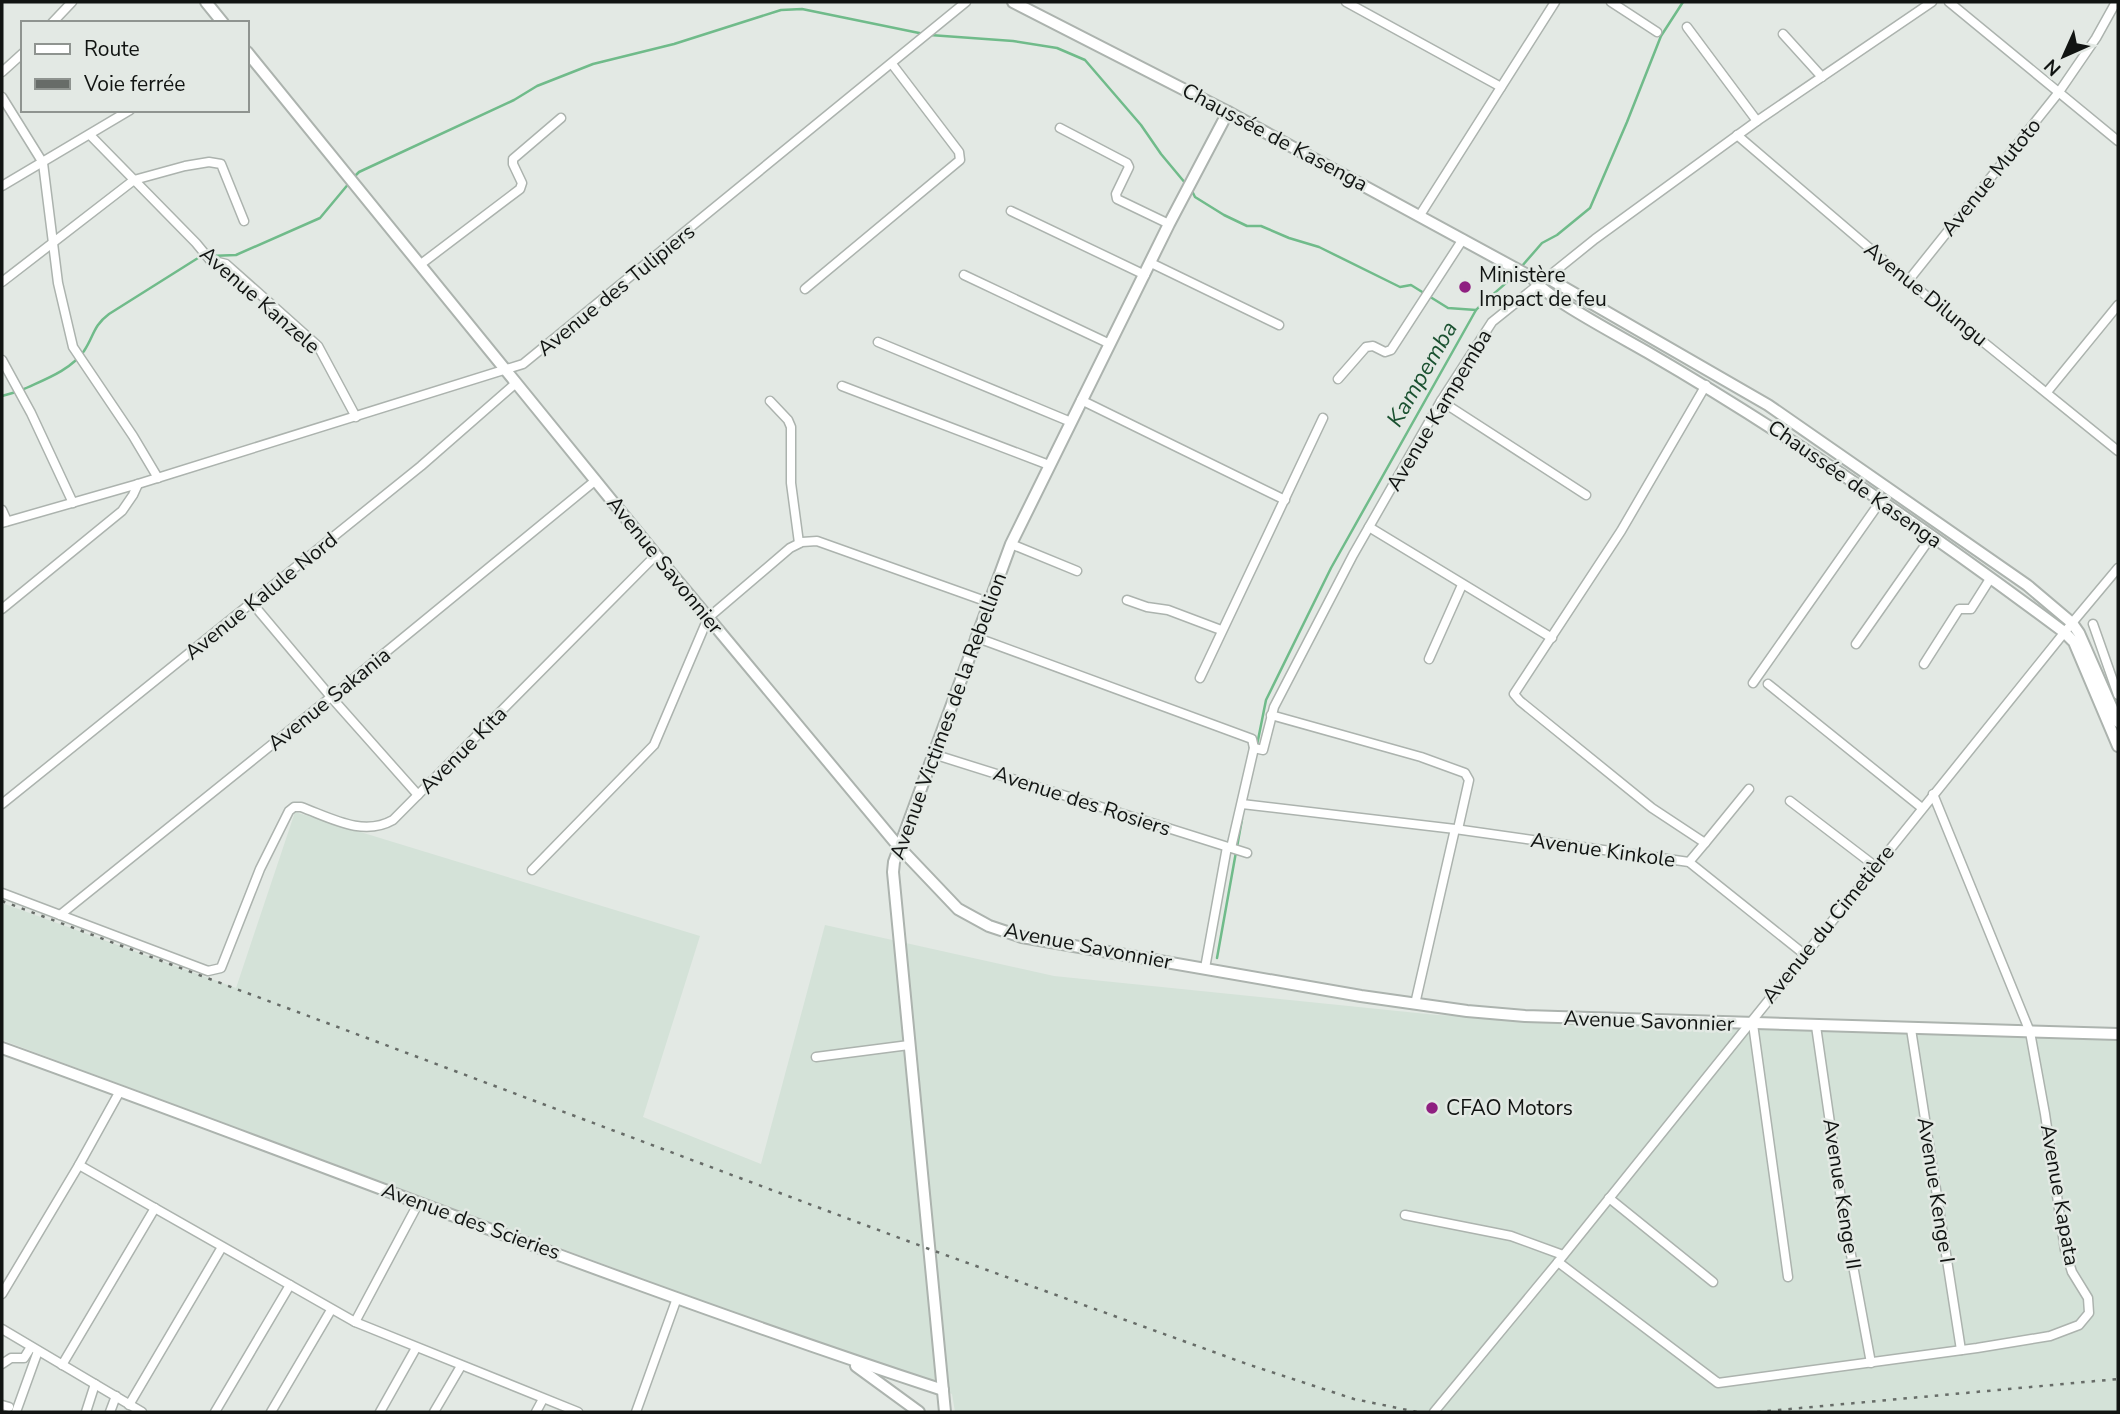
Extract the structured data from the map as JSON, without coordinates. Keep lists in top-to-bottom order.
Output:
{
  "streets": {
    "street": [
      "Chaussée de Kasenga",
      "Avenue Mutoto",
      "Avenue des Tulipiers",
      "Avenue Dilungu",
      "Avenue Kanzele",
      "Avenue Kampemba",
      "Avenue Savonnier",
      "Avenue Kalule Nord",
      "Avenue Sakania",
      "Avenue Victimes de la Rebellion",
      "Avenue Kita",
      "Avenue des Rosiers",
      "Avenue Kinkole",
      "Avenue du Cimetière",
      "Avenue Kenge I",
      "Avenue Kenge II",
      "Avenue Kapata",
      "Avenue des Scieries"
    ]
  },
  "crossings": [
    ["Chaussée de Kasenga", "Avenue Kampemba"],
    ["Chaussée de Kasenga", "Avenue Victimes de la Rebellion"],
    ["Chaussée de Kasenga", "Avenue du Cimetière"],
    ["Avenue Mutoto", "Avenue Dilungu"],
    ["Avenue des Tulipiers", "Avenue Kanzele"],
    ["Avenue des Tulipiers", "Avenue Savonnier"],
    ["Avenue Kampemba", "Avenue Savonnier"],
    ["Avenue Kampemba", "Avenue des Rosiers"],
    ["Avenue Kampemba", "Avenue Kinkole"],
    ["Avenue Savonnier", "Avenue Kalule Nord"],
    ["Avenue Savonnier", "Avenue Sakania"],
    ["Avenue Savonnier", "Avenue Victimes de la Rebellion"],
    ["Avenue Savonnier", "Avenue Kita"],
    ["Avenue Savonnier", "Avenue du Cimetière"],
    ["Avenue Savonnier", "Avenue Kenge I"],
    ["Avenue Savonnier", "Avenue Kenge II"],
    ["Avenue Savonnier", "Avenue Kapata"],
    ["Avenue Sakania", "Avenue Kita"],
    ["Avenue Victimes de la Rebellion", "Avenue des Rosiers"],
    ["Avenue Victimes de la Rebellion", "Avenue des Scieries"],
    ["Avenue Kinkole", "Avenue du Cimetière"],
    ["Avenue du Cimetière", "Avenue Kapata"],
    ["Avenue Kenge I", "Avenue Kapata"],
    ["Avenue Kenge II", "Avenue Kapata"]
  ],
  "water": ["Kampemba"],
  "places": ["Ministère Impact de feu", "CFAO Motors"],
  "legend": ["Route", "Voie ferrée"],
  "north": "bottom left"
}
